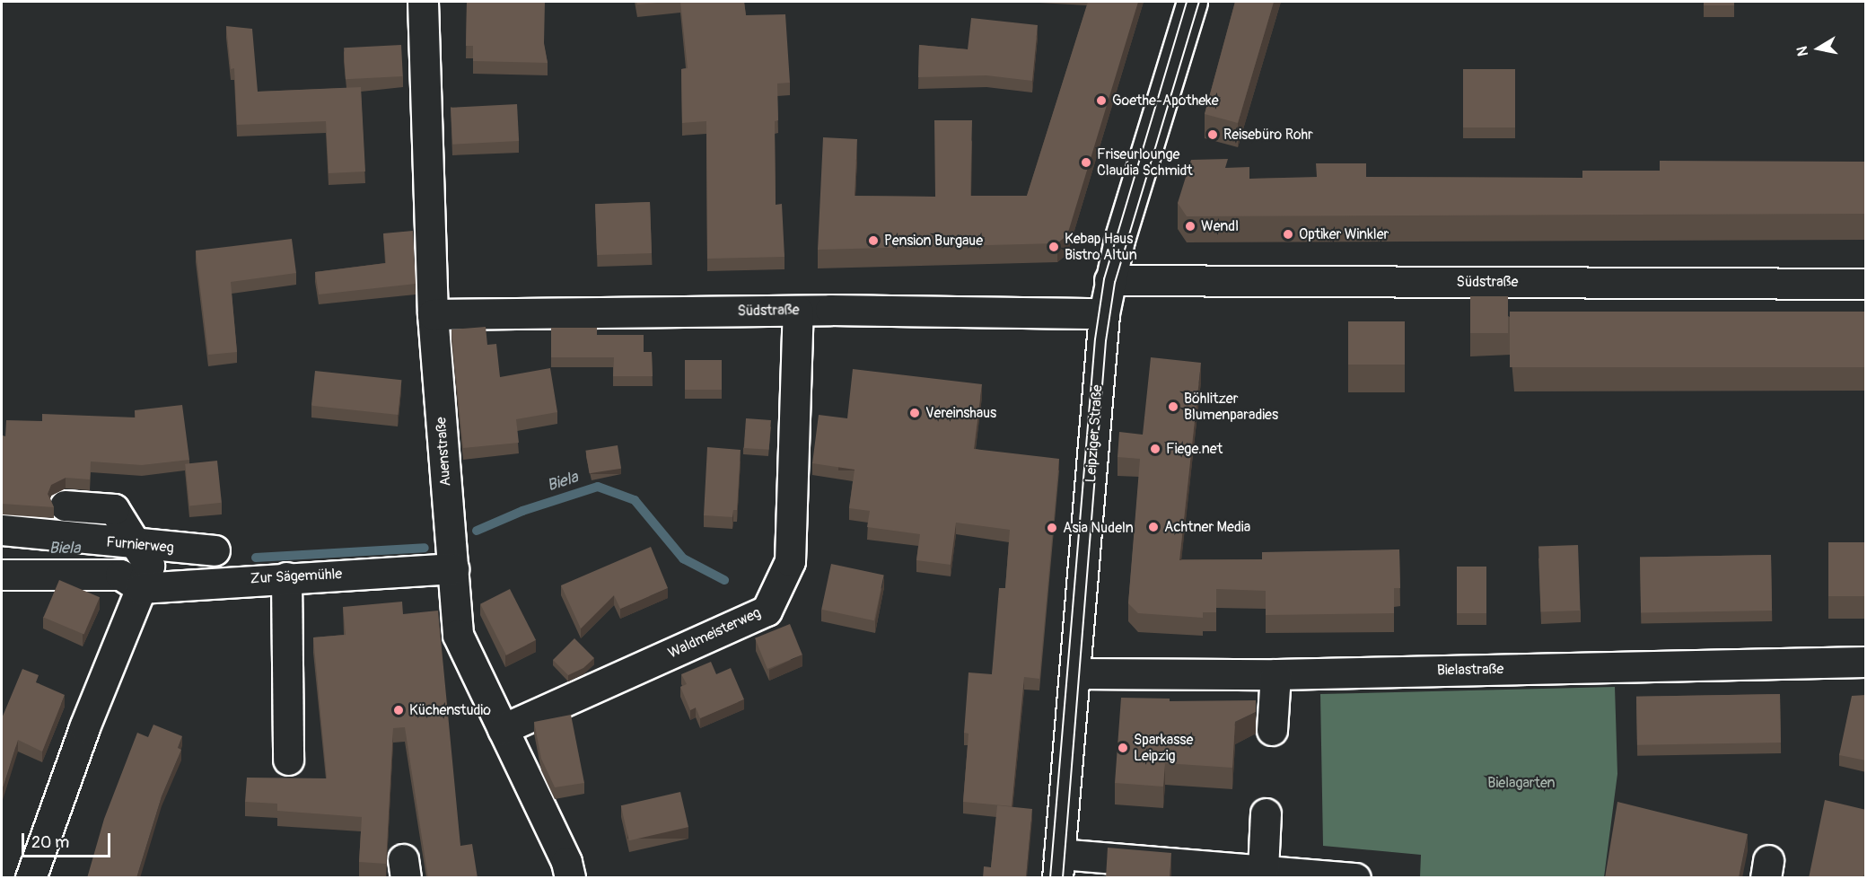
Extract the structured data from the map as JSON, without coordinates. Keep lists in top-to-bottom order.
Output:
{
  "streets": {
    "street": [
      "Südstraße",
      "Leipziger Straße",
      "Auenstraße",
      "Furnierweg",
      "Zur Sägemühle",
      "Waldmeisterweg",
      "Bielastraße"
    ]
  },
  "crossings": [
    ["Südstraße", "Leipziger Straße"],
    ["Südstraße", "Auenstraße"],
    ["Südstraße", "Waldmeisterweg"],
    ["Leipziger Straße", "Bielastraße"],
    ["Auenstraße", "Zur Sägemühle"],
    ["Auenstraße", "Waldmeisterweg"]
  ],
  "water": ["Biela"],
  "parks": ["Bielagarten"],
  "places": [
    "Goethe-Apotheke",
    "Reisebüro Rohr",
    "Friseurlounge Claudia Schmidt",
    "Wendl",
    "Optiker Winkler",
    "Pension Burgaue",
    "Kebap Haus Bistro Altun",
    "Böhlitzer Blumenparadies",
    "Vereinshaus",
    "Fiege.net",
    "Achtner Media",
    "Asia Nudeln",
    "Küchenstudio",
    "Sparkasse Leipzig"
  ],
  "scale_bar": "20 m",
  "north": "left"
}
